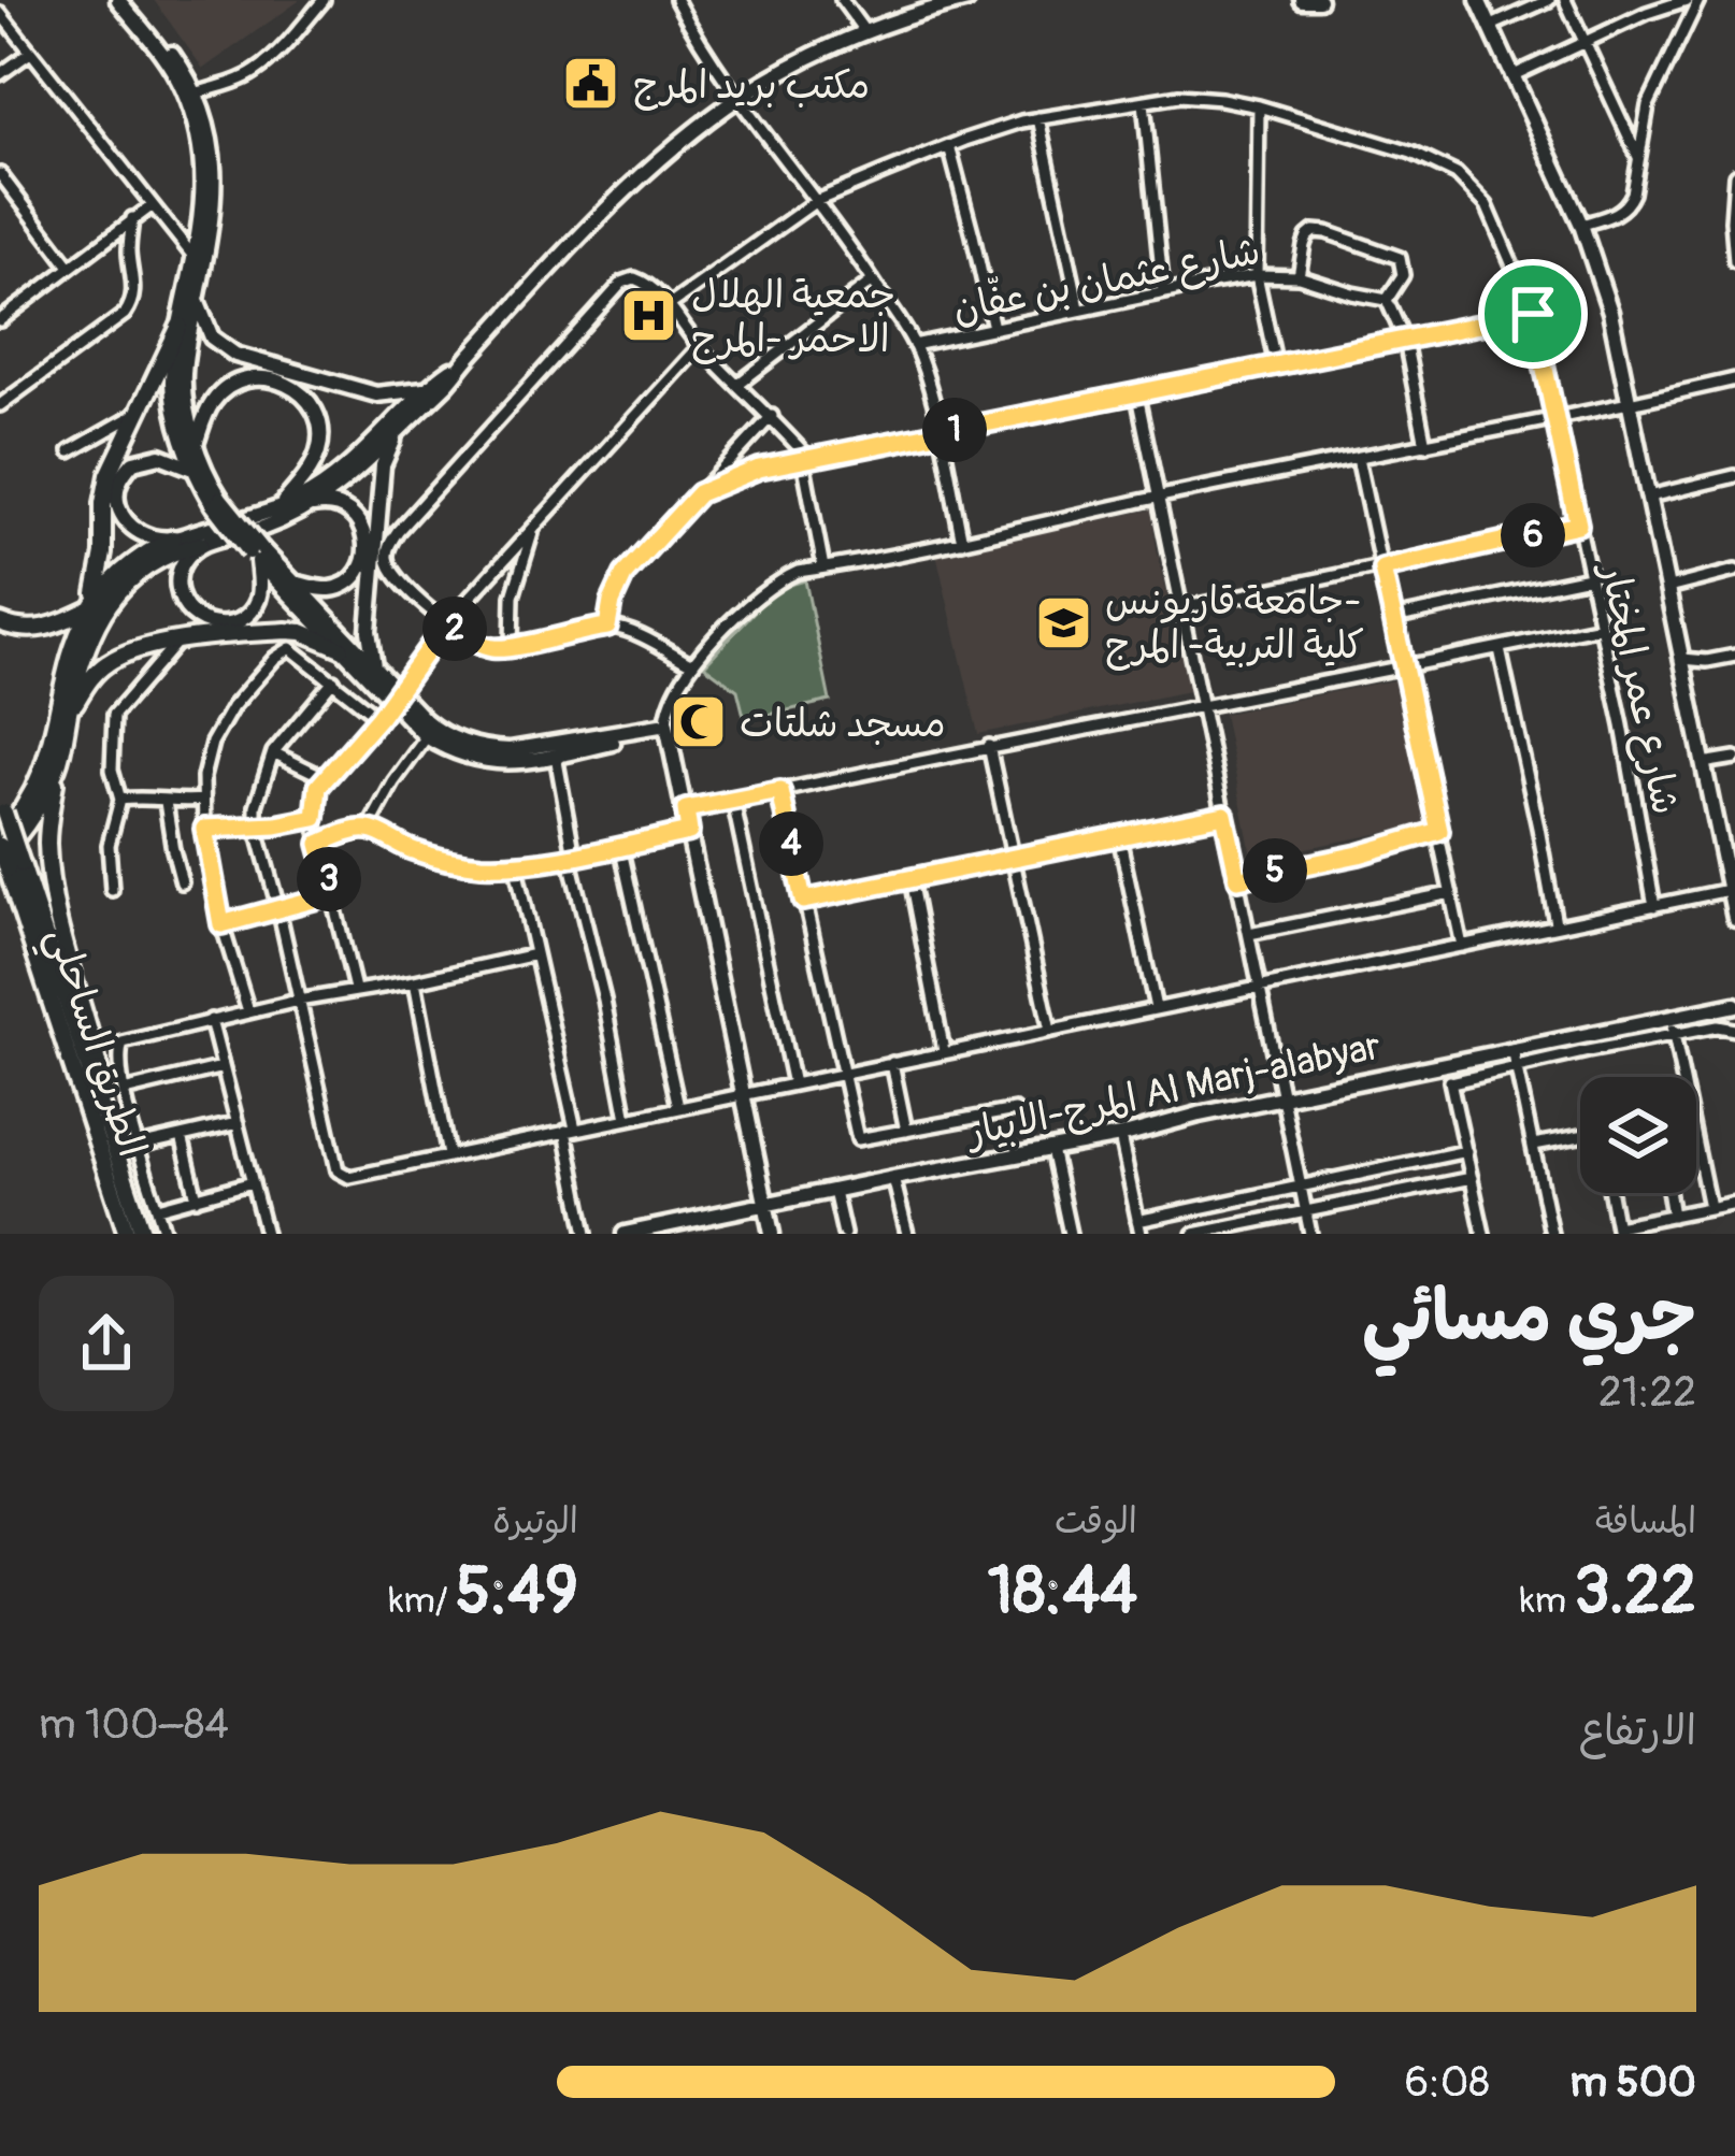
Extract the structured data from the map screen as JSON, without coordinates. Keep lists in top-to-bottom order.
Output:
{
  "streets": {
    "highway": ["الطريق الساحلي"],
    "main road": ["المرج-الابيار Al Marj-alabyar"],
    "street": ["شارع عثمان بن عفّان", "شارع عمر المختار"]
  },
  "places": {
    "public building": ["مكتب بريد المرج"],
    "hospital": ["جمعية الهلال الاحمر -المرج"],
    "school or university": ["جامعة قاريونس- كلية التربية- المرج"],
    "mosque": ["مسجد شلتات"]
  },
  "page": {
    "pins": [
      "1",
      "6",
      "2",
      "4",
      "5",
      "3"
    ],
    "heading": ["جري مسائي", "21:22"],
    "stats": [
      ["المسافة", "3.22 km"],
      ["الوقت", "18:44"],
      ["الوتيرة", "5:49 /km"]
    ],
    "chart": ["الارتفاع", "84–100 m"],
    "list": [
      {
        "name": "500 m",
        "note": "6:08"
      }
    ]
  }
}
